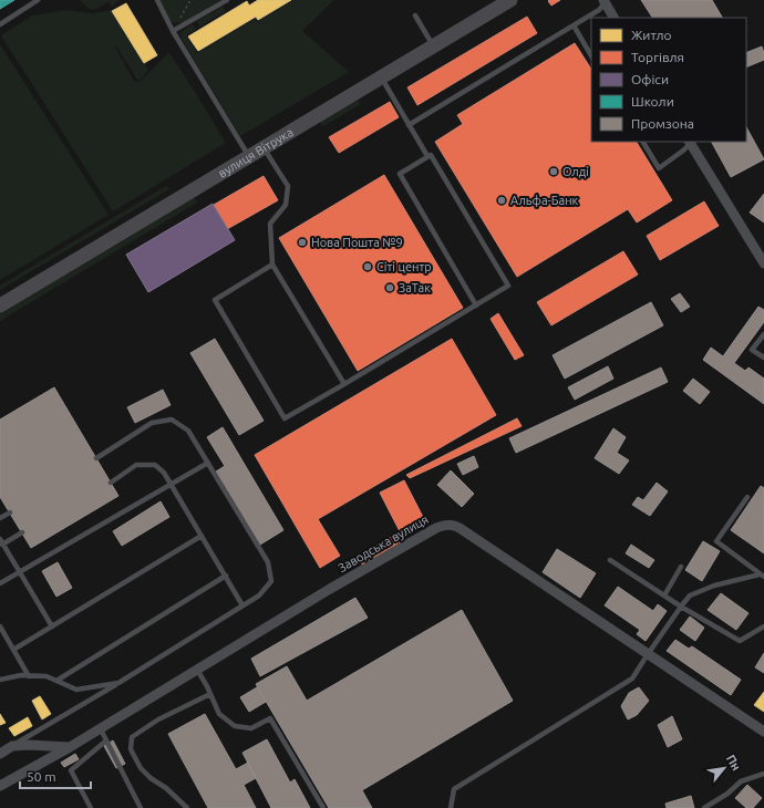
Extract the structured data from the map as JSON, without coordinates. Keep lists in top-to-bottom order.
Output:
{
  "streets": {
    "main road": ["вулиця Вітрука"],
    "street": ["Заводська вулиця"]
  },
  "places": [
    "Олді",
    "Альфа-Банк",
    "Нова Пошта №9",
    "Сіті центр",
    "ЗаТак"
  ],
  "legend": [
    "Житло",
    "Торгівля",
    "Офіси",
    "Школи",
    "Промзона"
  ],
  "scale_bar": "50 m",
  "north": "top right"
}
